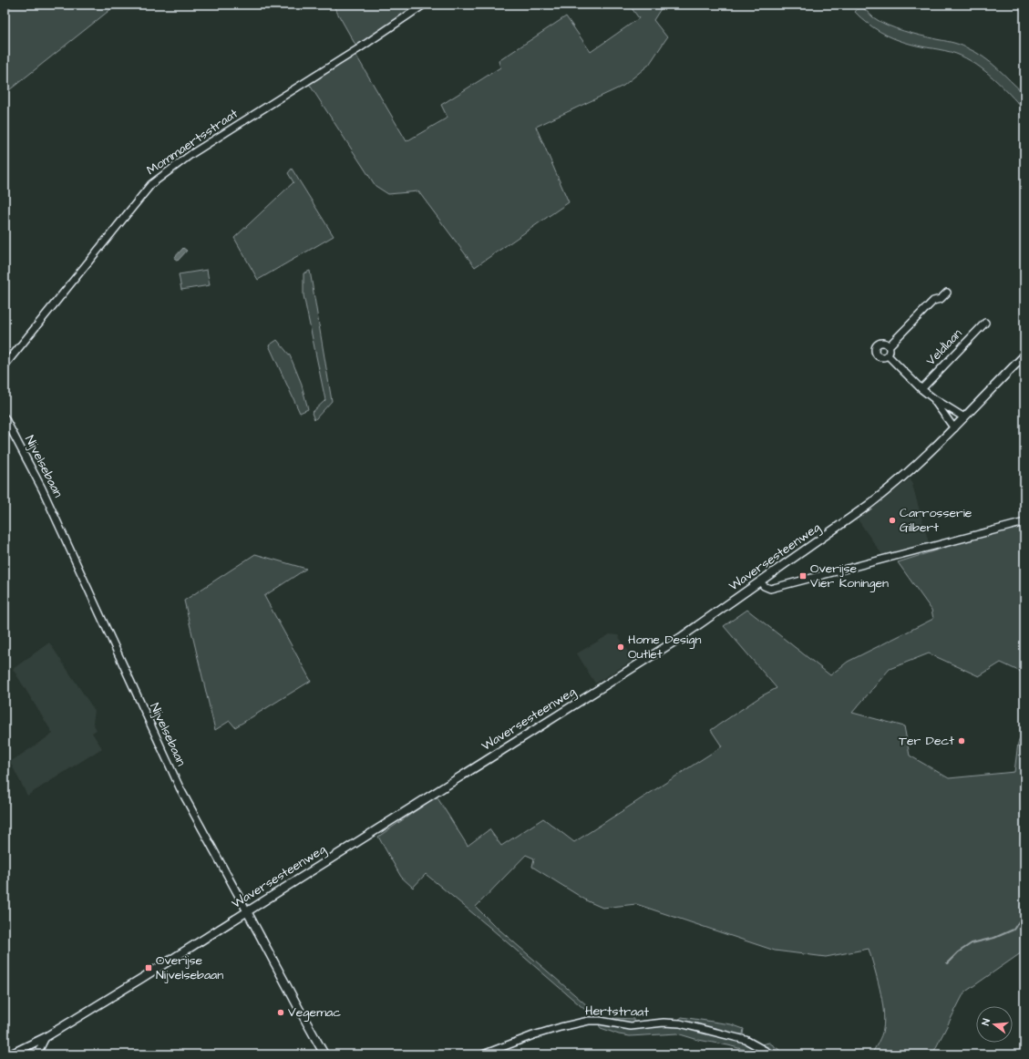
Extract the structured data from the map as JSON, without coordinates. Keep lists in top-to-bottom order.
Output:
{
  "streets": {
    "main road": ["Nijvelsebaan", "Waversesteenweg"],
    "street": ["Mommaertsstraat", "Veldlaan", "Hertstraat"]
  },
  "crossings": [
    ["Nijvelsebaan", "Waversesteenweg"]
  ],
  "places": {
    "other": [
      "Carrosserie Gilbert",
      "Home Design Outlet",
      "Ter Dect",
      "Vegemac"
    ],
    "transit": ["Overijse Vier Koningen", "Overijse Nijvelsebaan"]
  },
  "north": "left"
}
